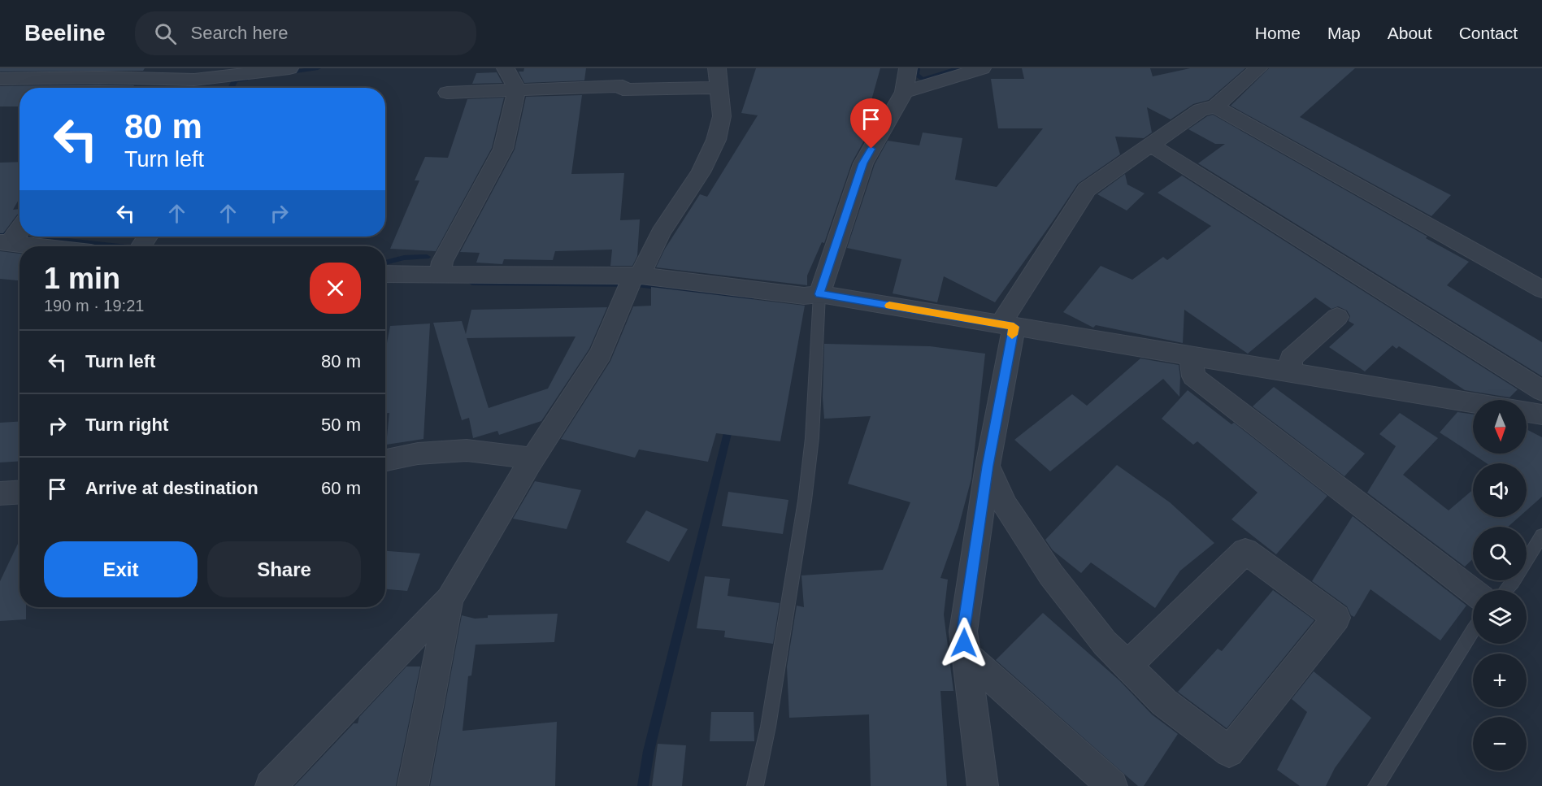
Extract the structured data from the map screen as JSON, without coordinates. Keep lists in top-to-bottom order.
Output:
{
  "north": "bottom",
  "page": {
    "header": "Beeline",
    "search": "Search here",
    "nav": [
      "Home",
      "Map",
      "About",
      "Contact"
    ],
    "turn": ["80 m", "Turn left"],
    "heading": ["1 min", "190 m · 19:21"],
    "list": [
      {
        "name": "Turn left",
        "value": "80 m"
      },
      {
        "name": "Turn right",
        "value": "50 m"
      },
      {
        "name": "Arrive at destination",
        "value": "60 m"
      }
    ],
    "map_buttons": ["+", "−"],
    "buttons": ["Exit", "Share"]
  }
}
